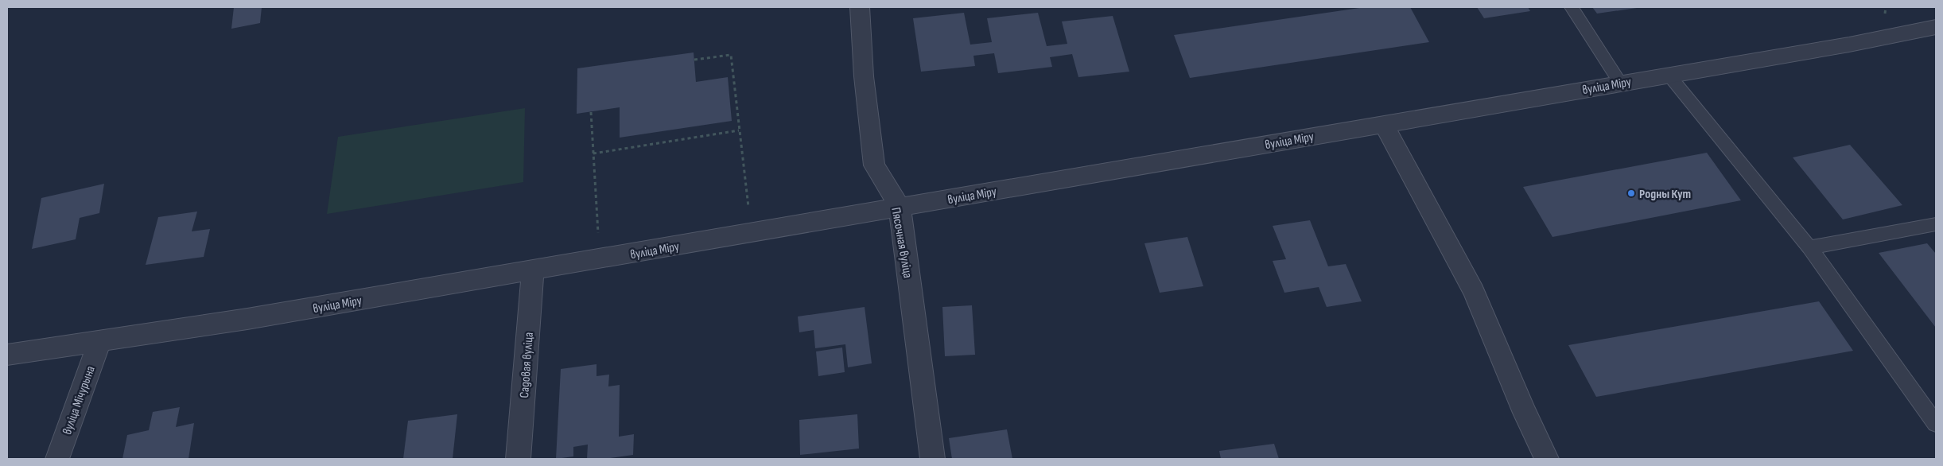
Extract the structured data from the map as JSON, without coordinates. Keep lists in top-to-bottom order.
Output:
{
  "streets": {
    "street": [
      "вуліца Міру",
      "Пясочная вуліца",
      "Садовая вуліца",
      "вуліца Мічурына"
    ]
  },
  "crossings": [
    ["вуліца Міру", "Пясочная вуліца"],
    ["вуліца Міру", "Садовая вуліца"],
    ["вуліца Міру", "вуліца Мічурына"]
  ],
  "places": ["Родны Кут"]
}
